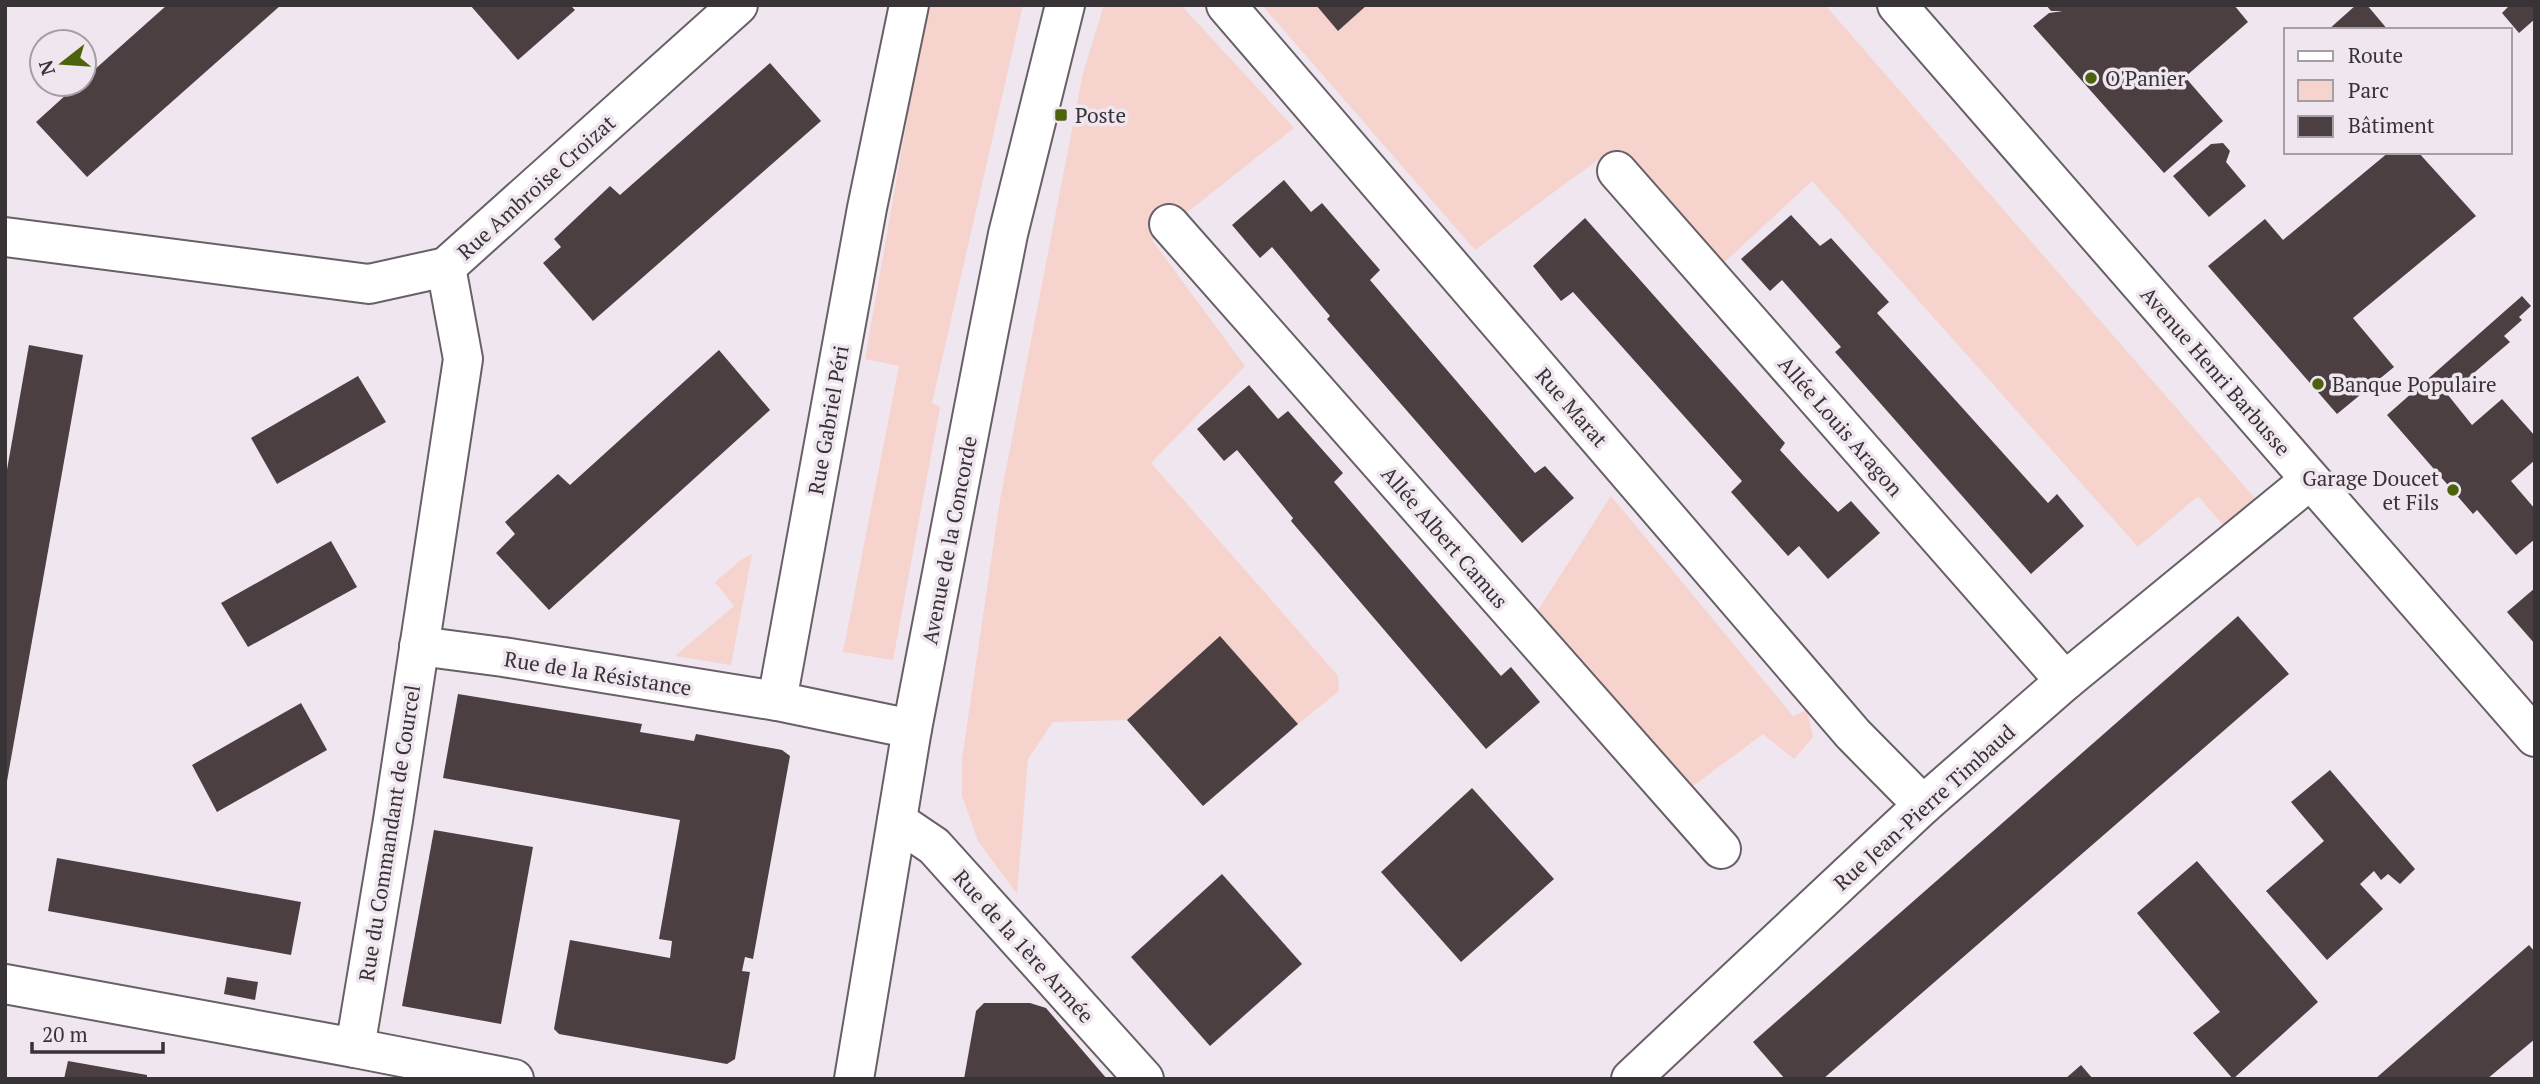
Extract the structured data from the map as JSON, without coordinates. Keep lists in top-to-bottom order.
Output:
{
  "streets": {
    "street": [
      "Rue Ambroise Croizat",
      "Avenue Henri Barbusse",
      "Rue Marat",
      "Rue Gabriel Péri",
      "Allée Louis Aragon",
      "Allée Albert Camus",
      "Avenue de la Concorde",
      "Rue de la Résistance",
      "Rue Jean-Pierre Timbaud",
      "Rue du Commandant de Courcel",
      "Rue de la 1ère Armée"
    ]
  },
  "crossings": [
    ["Rue Ambroise Croizat", "Rue du Commandant de Courcel"],
    ["Avenue Henri Barbusse", "Rue Jean-Pierre Timbaud"],
    ["Rue Marat", "Rue Jean-Pierre Timbaud"],
    ["Rue Gabriel Péri", "Rue de la Résistance"],
    ["Allée Louis Aragon", "Rue Jean-Pierre Timbaud"],
    ["Avenue de la Concorde", "Rue de la 1ère Armée"],
    ["Rue de la Résistance", "Rue du Commandant de Courcel"]
  ],
  "places": {
    "other": ["O'Panier", "Banque Populaire", "Garage Doucet et Fils"],
    "transit": ["Poste"]
  },
  "legend": ["Route", "Parc", "Bâtiment"],
  "scale_bar": "20 m",
  "north": "left"
}
